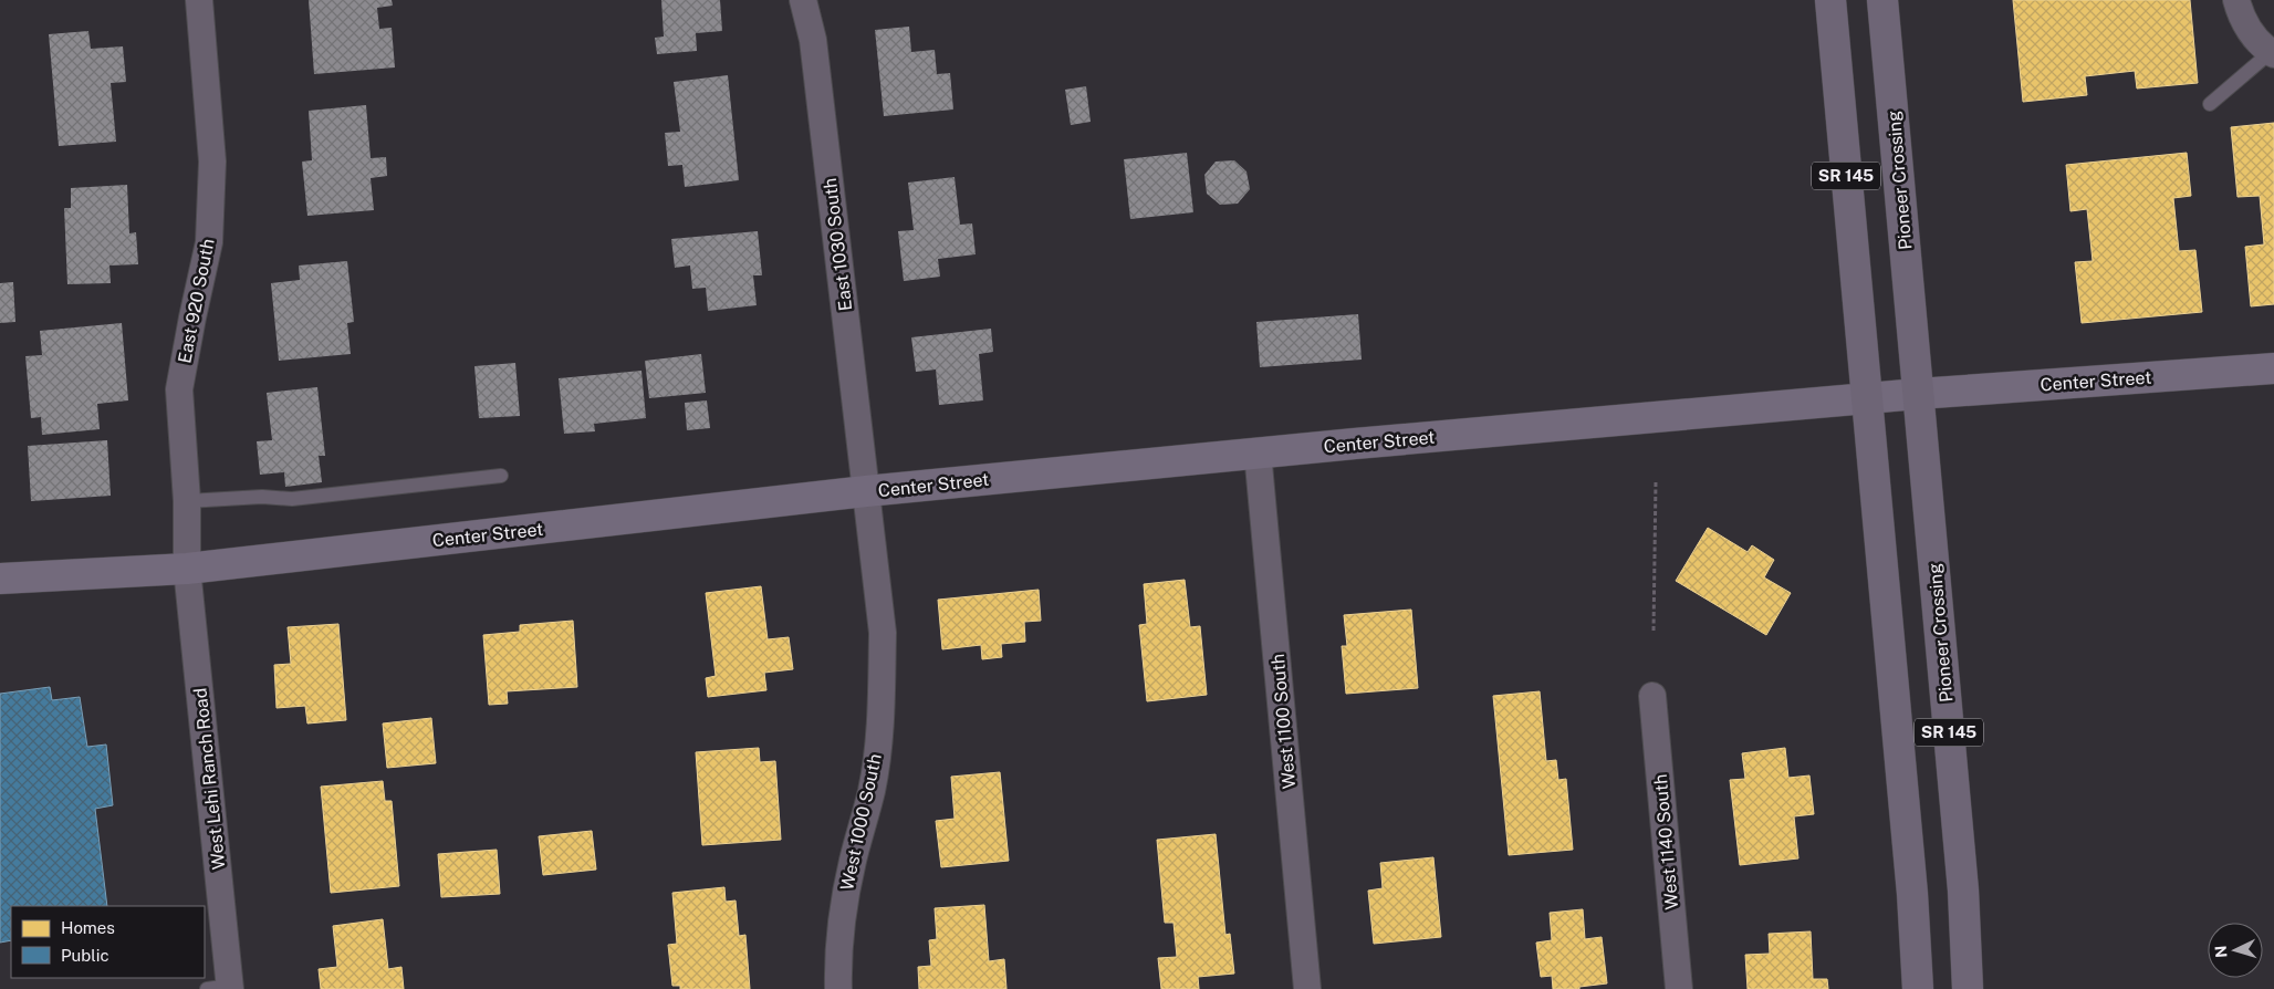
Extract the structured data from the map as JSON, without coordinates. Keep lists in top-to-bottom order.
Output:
{
  "streets": {
    "highway": ["SR 145", "Pioneer Crossing"],
    "street": [
      "East 1030 South",
      "East 920 South",
      "Center Street",
      "West 1100 South",
      "West Lehi Ranch Road",
      "West 1000 South",
      "West 1140 South"
    ]
  },
  "crossings": [
    ["SR 145", "Center Street"],
    ["Pioneer Crossing", "Center Street"],
    ["East 1030 South", "Center Street"],
    ["East 1030 South", "West 1000 South"],
    ["East 920 South", "Center Street"],
    ["East 920 South", "West Lehi Ranch Road"],
    ["Center Street", "West 1100 South"],
    ["Center Street", "West Lehi Ranch Road"],
    ["Center Street", "West 1000 South"]
  ],
  "legend": ["Homes", "Public"],
  "north": "left"
}
